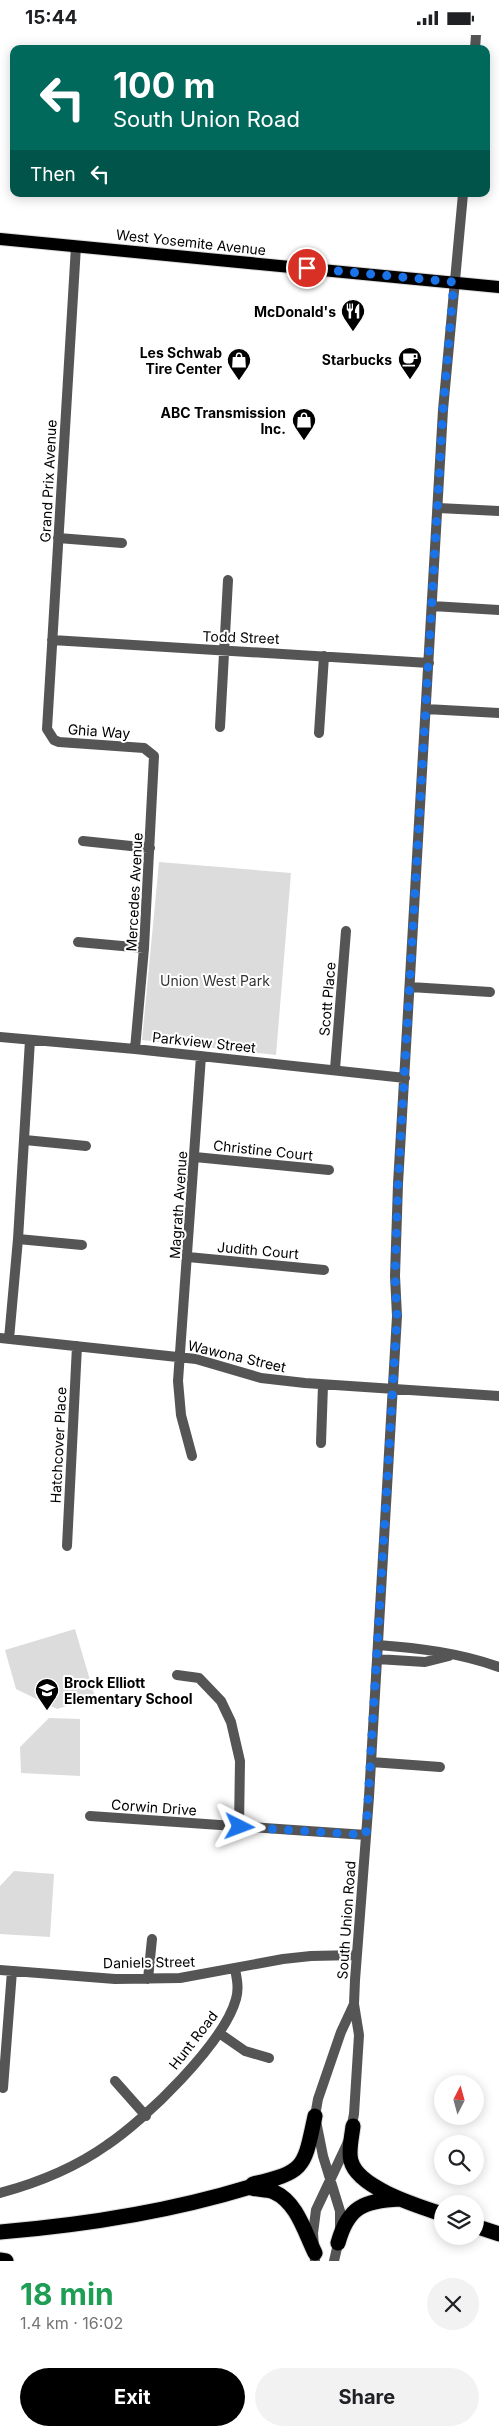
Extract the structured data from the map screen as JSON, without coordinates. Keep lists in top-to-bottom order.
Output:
{
  "streets": {
    "main road": ["West Yosemite Avenue"],
    "street": [
      "Grand Prix Avenue",
      "Todd Street",
      "Ghia Way",
      "Mercedes Avenue",
      "Scott Place",
      "Parkview Street",
      "Christine Court",
      "Magrath Avenue",
      "Judith Court",
      "Wawona Street",
      "Hatchcover Place",
      "Corwin Drive",
      "South Union Road",
      "Daniels Street",
      "Hunt Road"
    ]
  },
  "crossings": [
    ["West Yosemite Avenue", "Grand Prix Avenue"],
    ["West Yosemite Avenue", "South Union Road"],
    ["Grand Prix Avenue", "Todd Street"],
    ["Grand Prix Avenue", "Ghia Way"],
    ["Todd Street", "South Union Road"],
    ["Ghia Way", "Mercedes Avenue"],
    ["Mercedes Avenue", "Parkview Street"],
    ["Scott Place", "Parkview Street"],
    ["Parkview Street", "Magrath Avenue"],
    ["Parkview Street", "South Union Road"],
    ["Christine Court", "Magrath Avenue"],
    ["Magrath Avenue", "Judith Court"],
    ["Magrath Avenue", "Wawona Street"],
    ["Wawona Street", "Hatchcover Place"],
    ["Wawona Street", "South Union Road"],
    ["Corwin Drive", "South Union Road"],
    ["South Union Road", "Daniels Street"],
    ["Daniels Street", "Hunt Road"]
  ],
  "parks": ["Union West Park"],
  "places": {
    "restaurant": ["McDonald's"],
    "cafe": ["Starbucks"],
    "shop": ["Les Schwab Tire Center", "ABC Transmission Inc."],
    "school or university": ["Brock Elliott Elementary School"]
  },
  "north": "top",
  "page": {
    "status": "15:44",
    "turn": ["100 m", "South Union Road"],
    "then": "Then",
    "heading": ["18 min", "1.4 km · 16:02"],
    "buttons": ["Exit", "Share"]
  }
}
